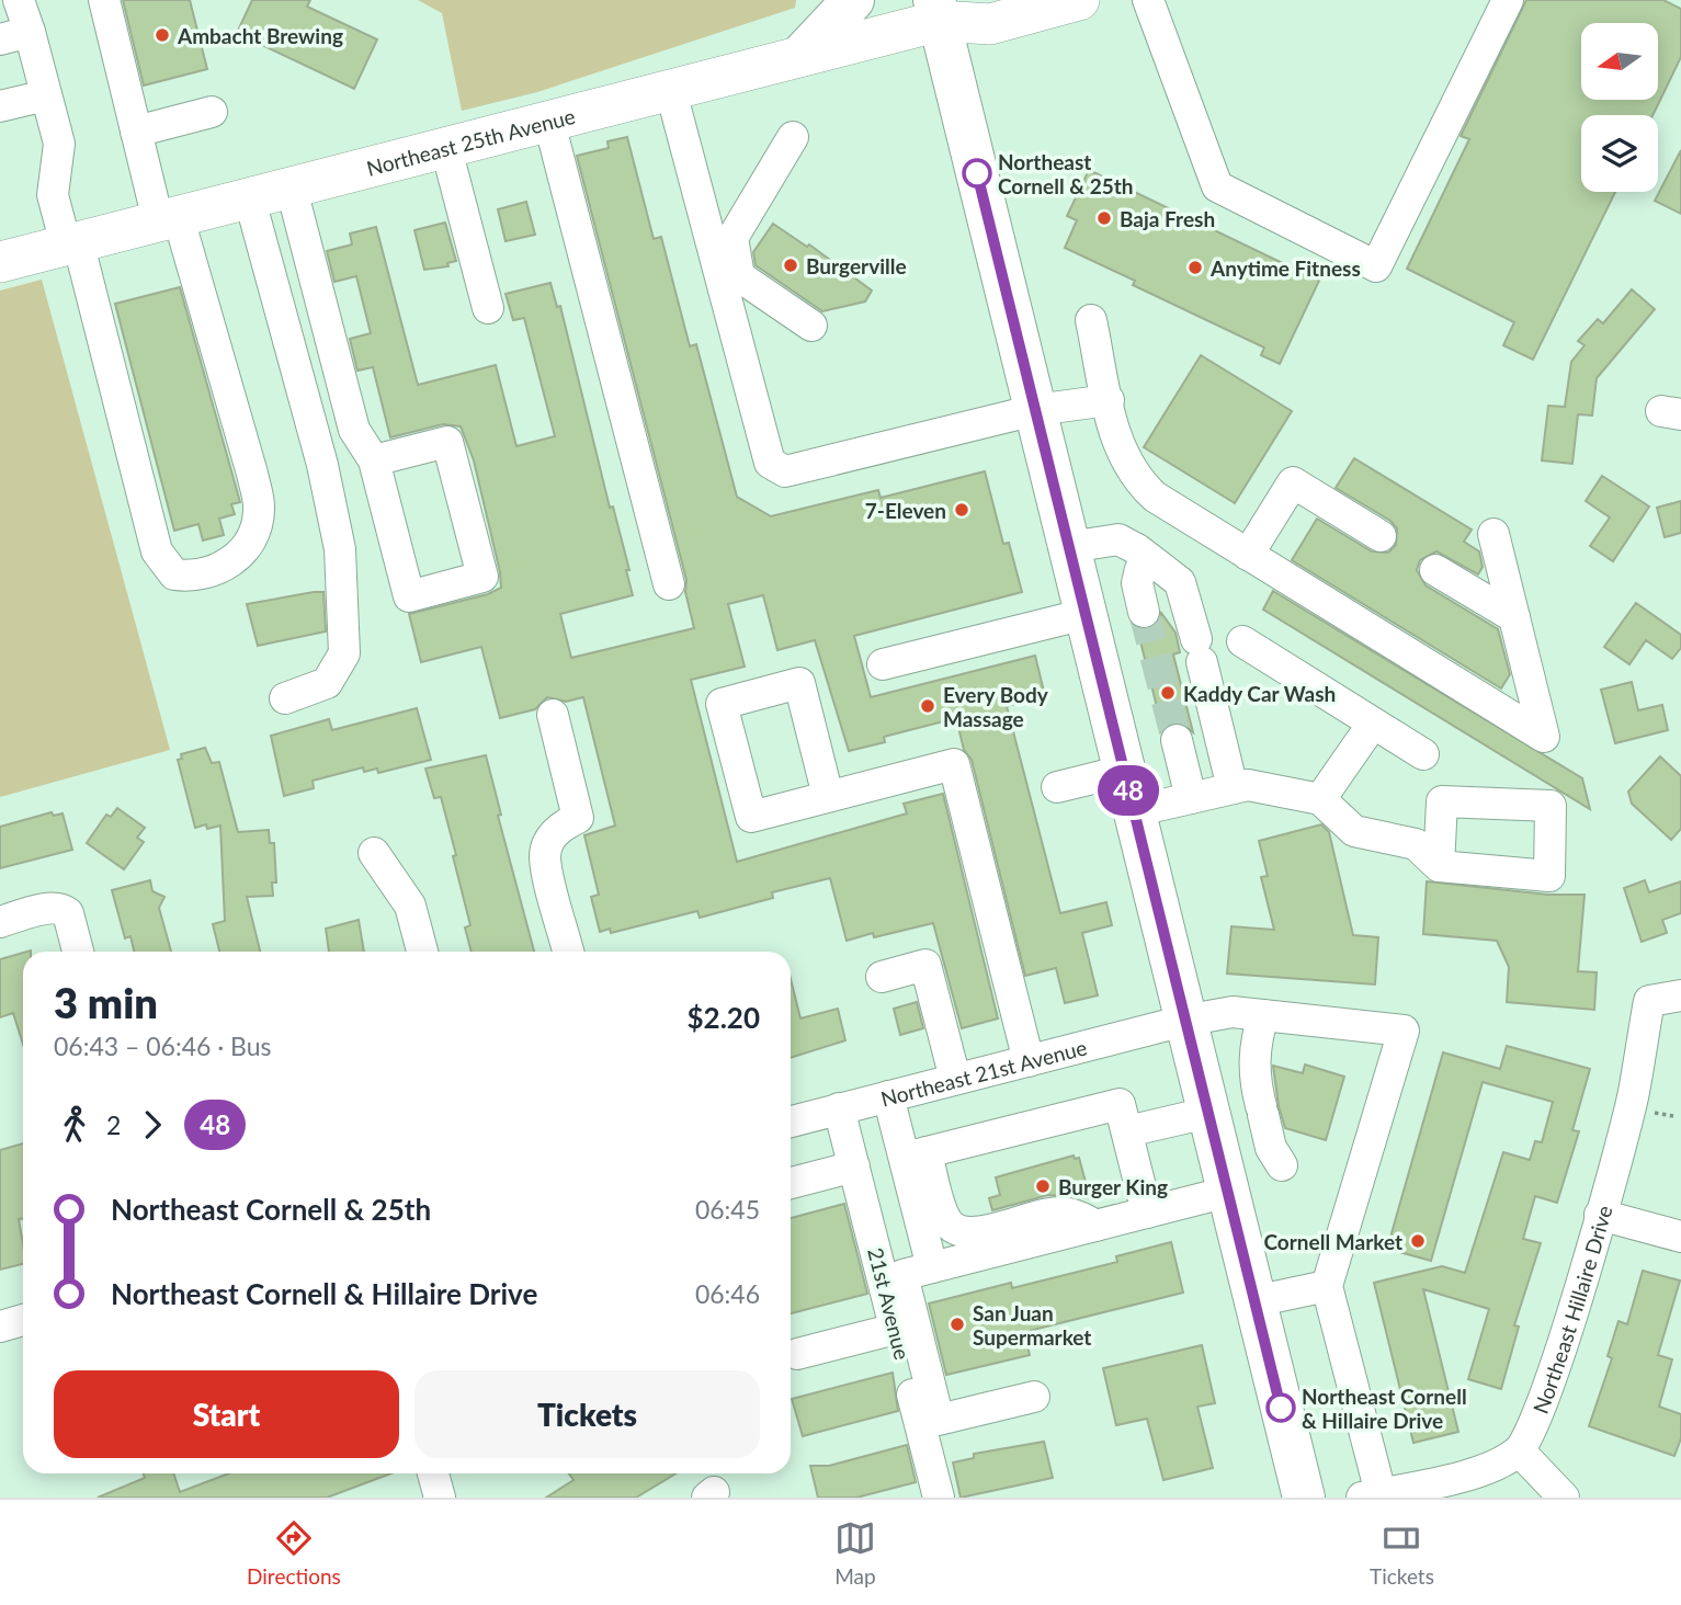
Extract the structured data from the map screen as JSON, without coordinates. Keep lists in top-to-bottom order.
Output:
{
  "streets": {
    "main road": ["Northeast 25th Avenue"],
    "street": ["Northeast 21st Avenue", "21st Avenue", "Northeast Hillaire Drive"]
  },
  "crossings": [
    ["Northeast 21st Avenue", "21st Avenue"]
  ],
  "places": [
    "Ambacht Brewing",
    "Northeast Cornell & 25th",
    "Baja Fresh",
    "Burgerville",
    "Anytime Fitness",
    "7-Eleven",
    "Kaddy Car Wash",
    "Every Body Massage",
    "Burger King",
    "Cornell Market",
    "San Juan Supermarket",
    "Northeast Cornell & Hillaire Drive"
  ],
  "lines": ["bus line 48"],
  "north": "left",
  "page": {
    "on_map": "48",
    "heading": ["3 min", "06:43 – 06:46 · Bus", "$2.20"],
    "legs": ["2", "48"],
    "list": [
      {
        "name": "Northeast Cornell & 25th",
        "value": "06:45"
      },
      {
        "name": "Northeast Cornell & Hillaire Drive",
        "value": "06:46"
      }
    ],
    "buttons": ["Start", "Tickets"],
    "tabs": ["Directions", "Map", "Tickets"]
  }
}
